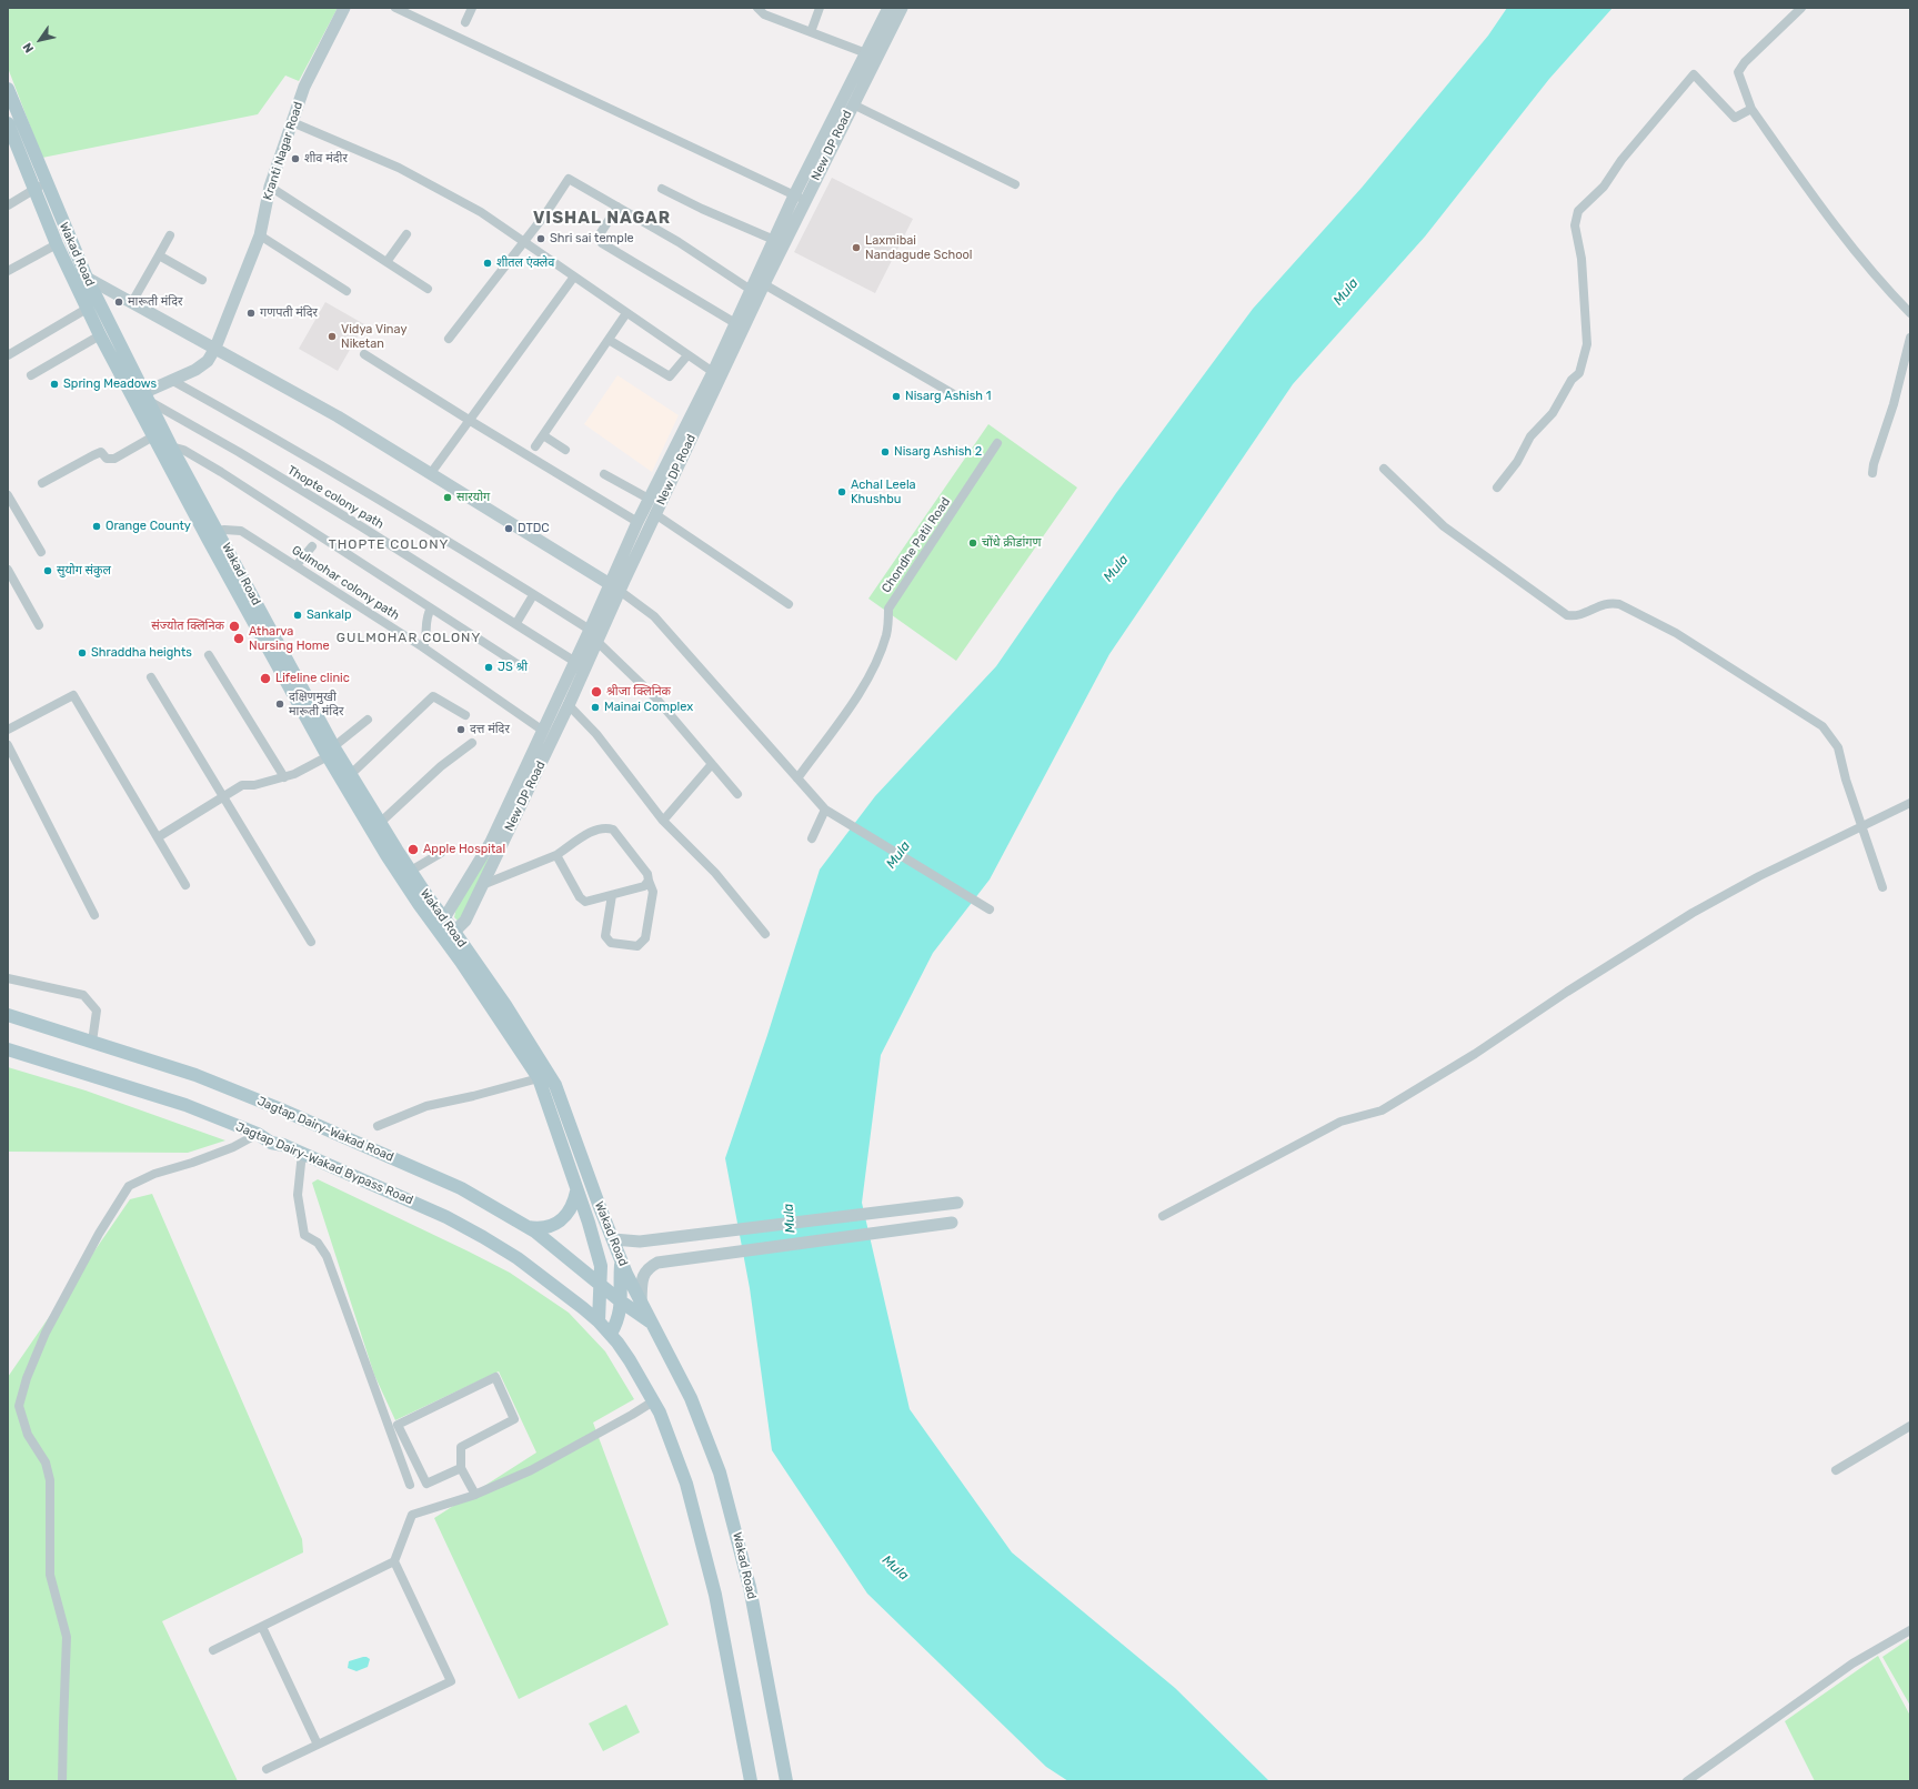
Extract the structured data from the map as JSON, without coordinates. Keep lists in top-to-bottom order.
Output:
{
  "streets": {
    "main road": [
      "New DP Road",
      "Kranti Nagar Road",
      "Wakad Road",
      "Jagtap Dairy-Wakad Road",
      "Jagtap Dairy-Wakad Bypass Road"
    ],
    "street": ["Thopte colony path", "Chondhe Patil Road", "Gulmohar colony path"]
  },
  "crossings": [
    ["New DP Road", "Wakad Road"],
    ["New DP Road", "Thopte colony path"],
    ["New DP Road", "Gulmohar colony path"],
    ["Kranti Nagar Road", "Wakad Road"],
    ["Kranti Nagar Road", "Thopte colony path"],
    ["Wakad Road", "Thopte colony path"],
    ["Wakad Road", "Gulmohar colony path"],
    ["Wakad Road", "Jagtap Dairy-Wakad Road"],
    ["Wakad Road", "Jagtap Dairy-Wakad Bypass Road"]
  ],
  "districts": ["VISHAL NAGAR", "THOPTE COLONY", "GULMOHAR COLONY"],
  "water": ["Mula"],
  "places": [
    "शीव मंदीर",
    "Shri sai temple",
    "Laxmibai Nandagude School",
    "शीतल एंक्लेव",
    "मारूती मंदिर",
    "गणपती मंदिर",
    "Vidya Vinay Niketan",
    "Spring Meadows",
    "Nisarg Ashish 1",
    "Nisarg Ashish 2",
    "Achal Leela Khushbu",
    "सारयोग",
    "Orange County",
    "DTDC",
    "चोंधे क्रीडांगण",
    "सुयोग संकुल",
    "Sankalp",
    "संज्योत क्लिनिक",
    "Atharva Nursing Home",
    "Shraddha heights",
    "JS श्री",
    "Lifeline clinic",
    "श्रीजा क्लिनिक",
    "दक्षिणमुखी मारूती मंदिर",
    "Mainai Complex",
    "दत्त मंदिर",
    "Apple Hospital"
  ],
  "north": "bottom left"
}
